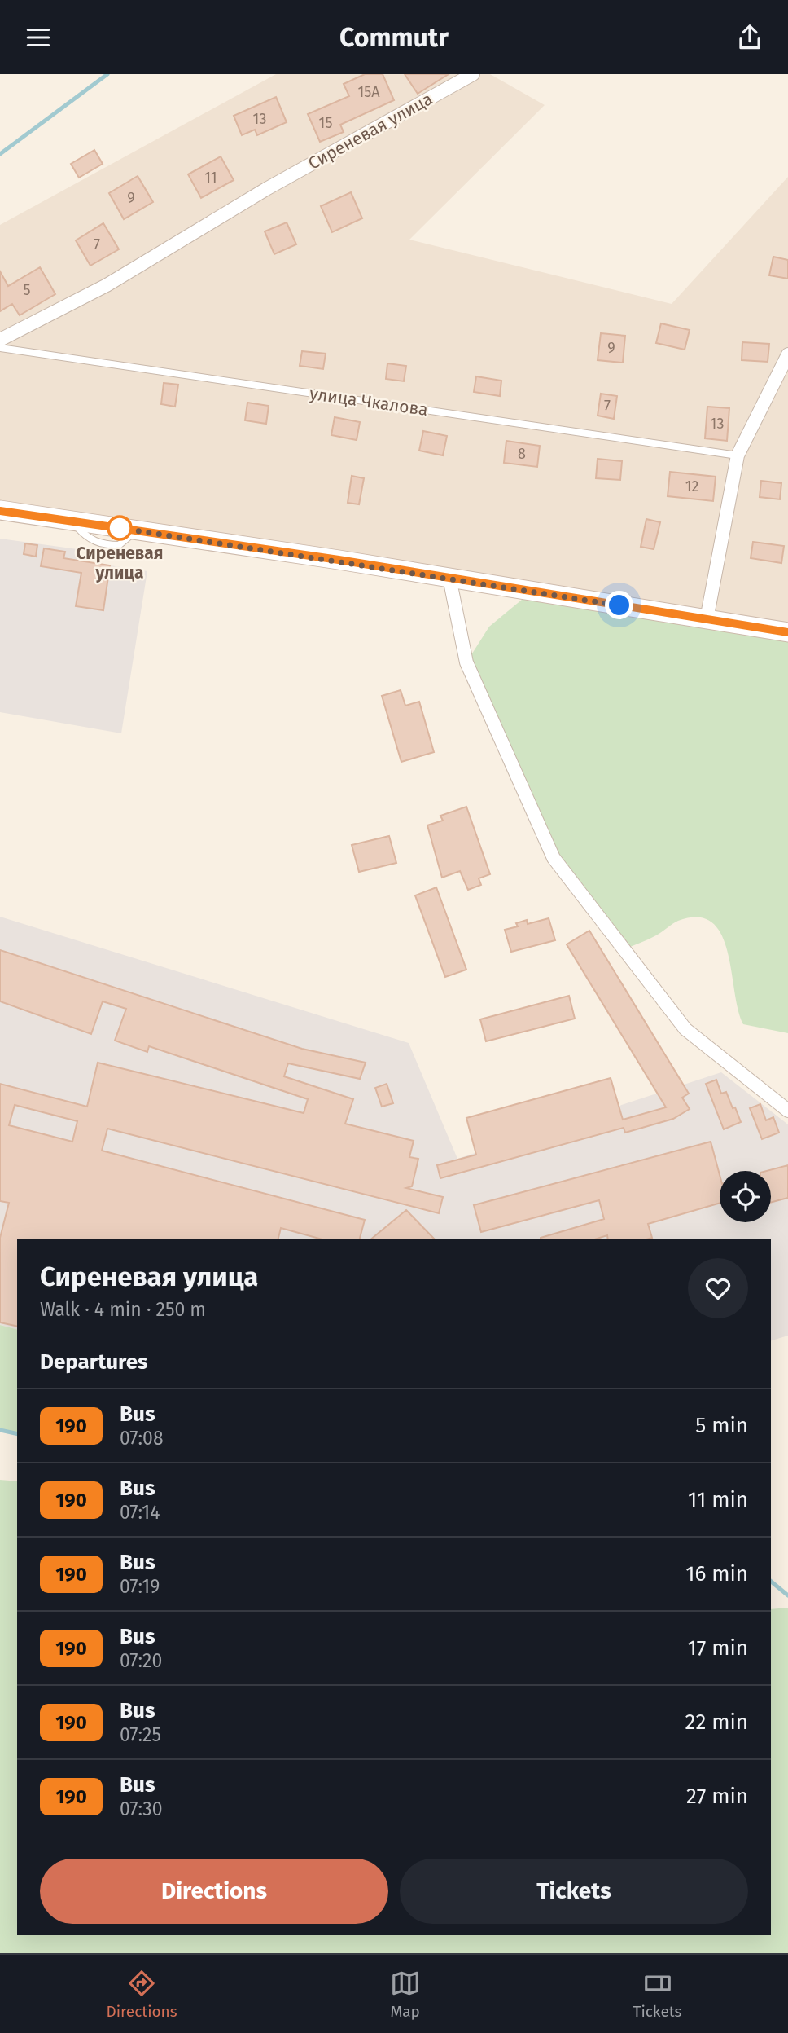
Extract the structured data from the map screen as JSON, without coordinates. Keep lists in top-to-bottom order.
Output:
{
  "streets": {
    "street": ["Сиреневая улица"],
    "lane": ["улица Чкалова"]
  },
  "places": ["Сиреневая улица"],
  "lines": ["bus line 190"],
  "house_numbers": [
    "15А",
    "13",
    "15",
    "11",
    "9",
    "7",
    "5",
    "9",
    "7",
    "13",
    "8",
    "12"
  ],
  "page": {
    "header": "Commutr",
    "heading": [
      ["Сиреневая улица", "Walk · 4 min · 250 m"],
      "Departures"
    ],
    "list": [
      {
        "mark": "190",
        "name": "Bus",
        "note": "07:08",
        "value": "5 min"
      },
      {
        "mark": "190",
        "name": "Bus",
        "note": "07:14",
        "value": "11 min"
      },
      {
        "mark": "190",
        "name": "Bus",
        "note": "07:19",
        "value": "16 min"
      },
      {
        "mark": "190",
        "name": "Bus",
        "note": "07:20",
        "value": "17 min"
      },
      {
        "mark": "190",
        "name": "Bus",
        "note": "07:25",
        "value": "22 min"
      },
      {
        "mark": "190",
        "name": "Bus",
        "note": "07:30",
        "value": "27 min"
      }
    ],
    "buttons": ["Directions", "Tickets"],
    "tabs": ["Directions", "Map", "Tickets"]
  }
}
